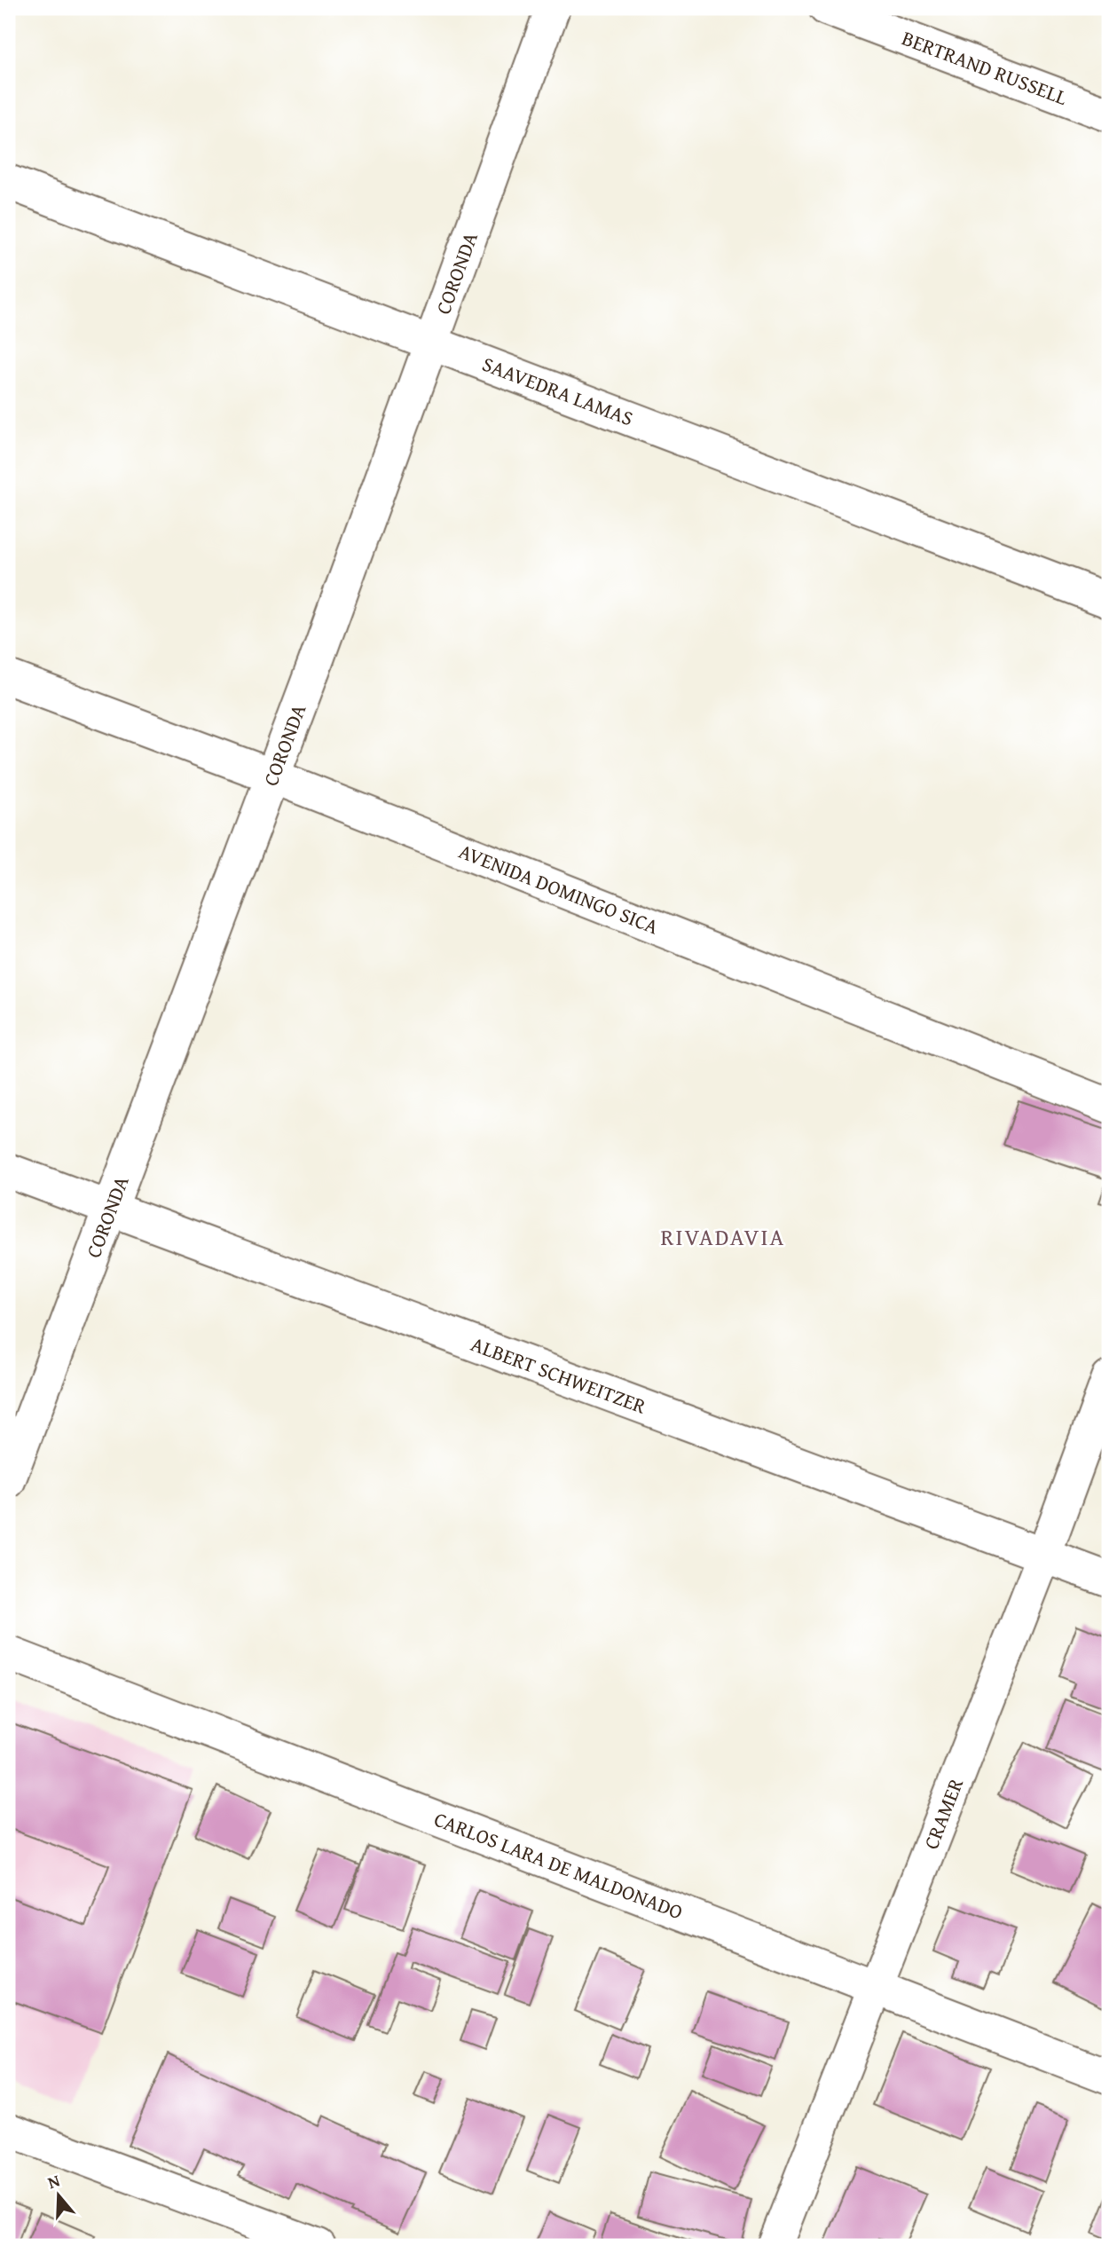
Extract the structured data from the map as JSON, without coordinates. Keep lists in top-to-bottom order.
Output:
{
  "streets": {
    "street": [
      "BERTRAND RUSSELL",
      "CORONDA",
      "SAAVEDRA LAMAS",
      "AVENIDA DOMINGO SICA",
      "ALBERT SCHWEITZER",
      "CRAMER",
      "CARLOS LARA DE MALDONADO"
    ]
  },
  "crossings": [
    ["CORONDA", "SAAVEDRA LAMAS"],
    ["CORONDA", "AVENIDA DOMINGO SICA"],
    ["CORONDA", "ALBERT SCHWEITZER"],
    ["ALBERT SCHWEITZER", "CRAMER"],
    ["CRAMER", "CARLOS LARA DE MALDONADO"]
  ],
  "districts": ["RIVADAVIA"],
  "north": "top"
}
